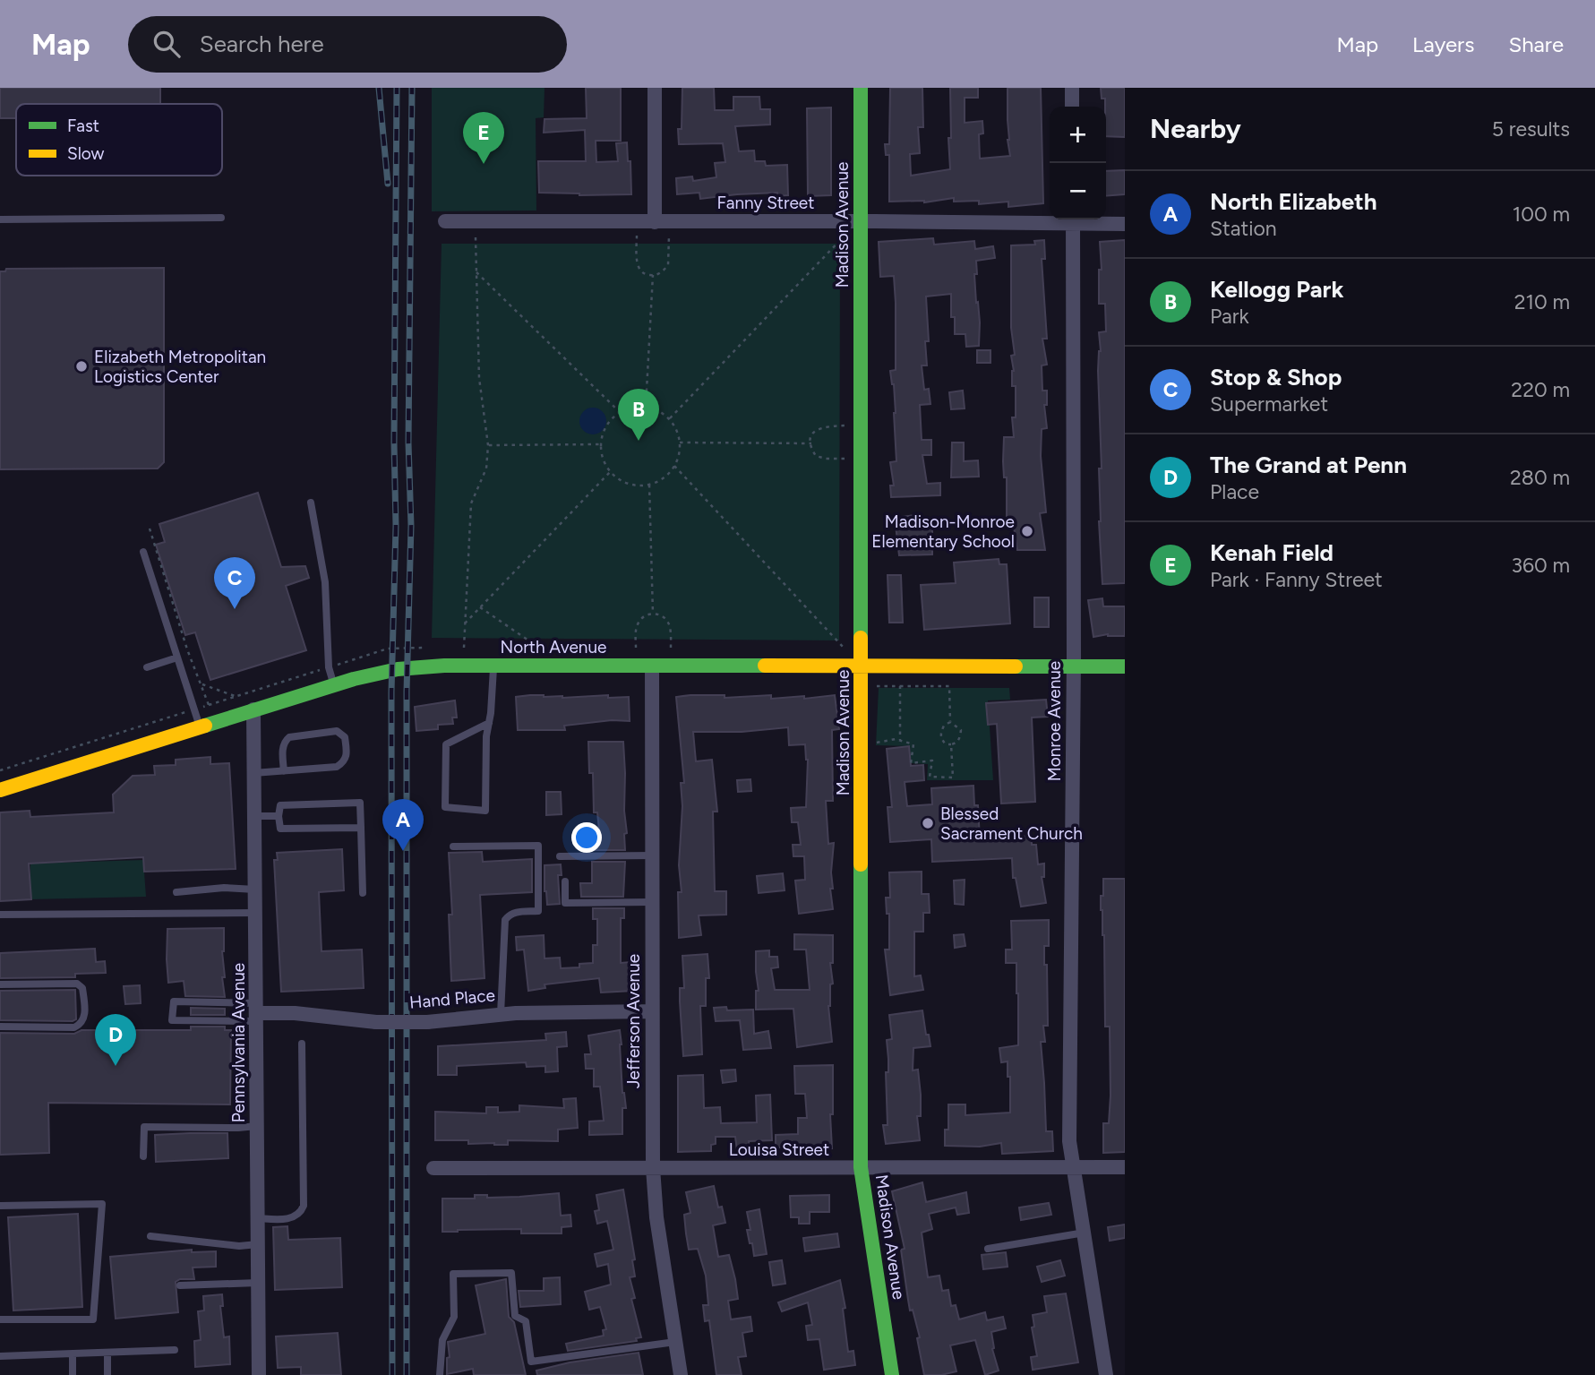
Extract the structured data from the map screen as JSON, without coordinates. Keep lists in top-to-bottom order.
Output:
{
  "streets": {
    "street": [
      "Fanny Street",
      "Madison Avenue",
      "North Avenue",
      "Monroe Avenue",
      "Hand Place",
      "Jefferson Avenue",
      "Pennsylvania Avenue",
      "Louisa Street"
    ]
  },
  "crossings": [
    ["Fanny Street", "Madison Avenue"],
    ["Fanny Street", "Monroe Avenue"],
    ["Madison Avenue", "North Avenue"],
    ["Madison Avenue", "Louisa Street"],
    ["North Avenue", "Monroe Avenue"],
    ["North Avenue", "Jefferson Avenue"],
    ["North Avenue", "Pennsylvania Avenue"],
    ["Monroe Avenue", "Louisa Street"],
    ["Hand Place", "Jefferson Avenue"],
    ["Hand Place", "Pennsylvania Avenue"],
    ["Jefferson Avenue", "Louisa Street"]
  ],
  "places": ["Elizabeth Metropolitan Logistics Center", "Madison-Monroe Elementary School", "Blessed Sacrament Church"],
  "legend": ["Fast", "Slow"],
  "page": {
    "header": "Map",
    "search": "Search here",
    "nav": ["Map", "Layers", "Share"],
    "heading": ["Nearby", "5 results"],
    "map_buttons": ["+", "−"],
    "pins": [
      "E",
      "B",
      "C",
      "A",
      "D"
    ],
    "list": [
      {
        "mark": "A",
        "name": "North Elizabeth",
        "note": "Station",
        "value": "100 m"
      },
      {
        "mark": "B",
        "name": "Kellogg Park",
        "note": "Park",
        "value": "210 m"
      },
      {
        "mark": "C",
        "name": "Stop & Shop",
        "note": "Supermarket",
        "value": "220 m"
      },
      {
        "mark": "D",
        "name": "The Grand at Penn",
        "note": "Place",
        "value": "280 m"
      },
      {
        "mark": "E",
        "name": "Kenah Field",
        "note": "Park · Fanny Street",
        "value": "360 m"
      }
    ]
  }
}
